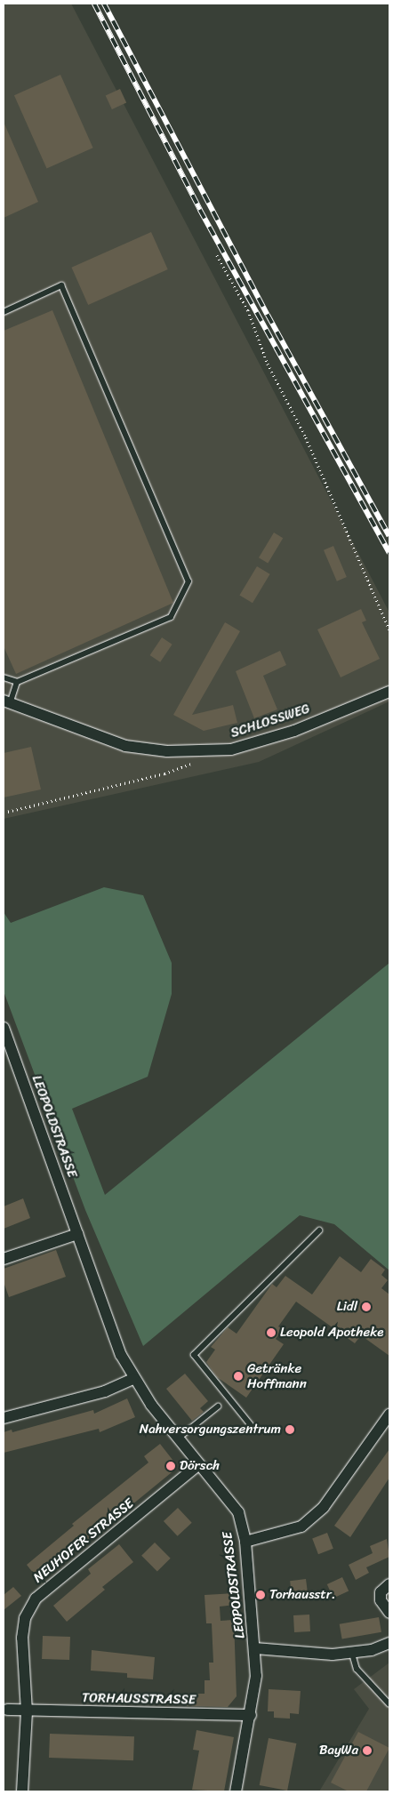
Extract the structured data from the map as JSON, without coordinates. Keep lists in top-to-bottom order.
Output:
{
  "streets": {
    "street": [
      "SCHLOSSWEG",
      "LEOPOLDSTRASSE",
      "NEUHOFER STRASSE",
      "TORHAUSSTRASSE"
    ]
  },
  "crossings": [
    ["LEOPOLDSTRASSE", "NEUHOFER STRASSE"],
    ["LEOPOLDSTRASSE", "TORHAUSSTRASSE"],
    ["NEUHOFER STRASSE", "TORHAUSSTRASSE"]
  ],
  "places": [
    "Lidl",
    "Leopold Apotheke",
    "Getränke Hoffmann",
    "Nahversorgungszentrum",
    "Dörsch",
    "Torhausstr.",
    "BayWa"
  ]
}
